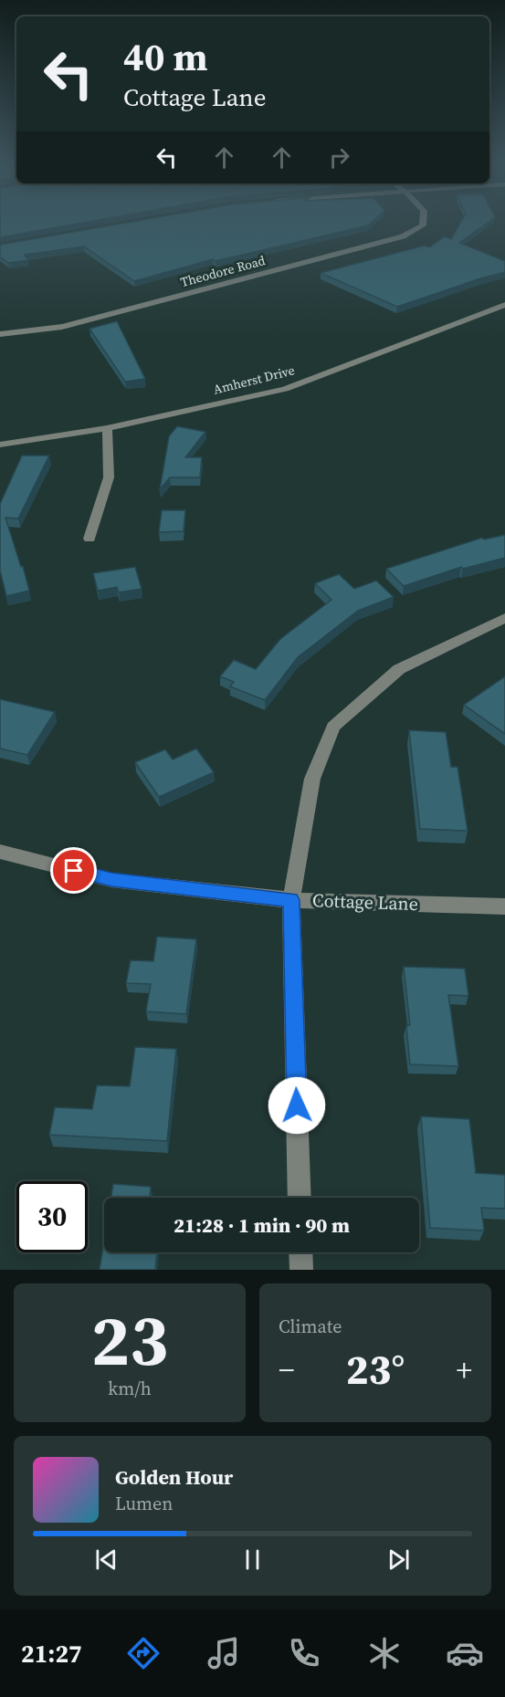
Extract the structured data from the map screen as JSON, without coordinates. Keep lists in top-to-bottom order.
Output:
{
  "streets": {
    "street": ["Theodore Road", "Amherst Drive", "Cottage Lane"]
  },
  "page": {
    "turn": ["40 m", "Cottage Lane"],
    "limit": "30",
    "trip": "21:28 · 1 min · 90 m",
    "tile": [
      ["23", "km/h"],
      "Climate"
    ],
    "heat": ["−", "23°", "+"],
    "song": ["Golden Hour", "Lumen"],
    "tabs": "21:27"
  }
}
